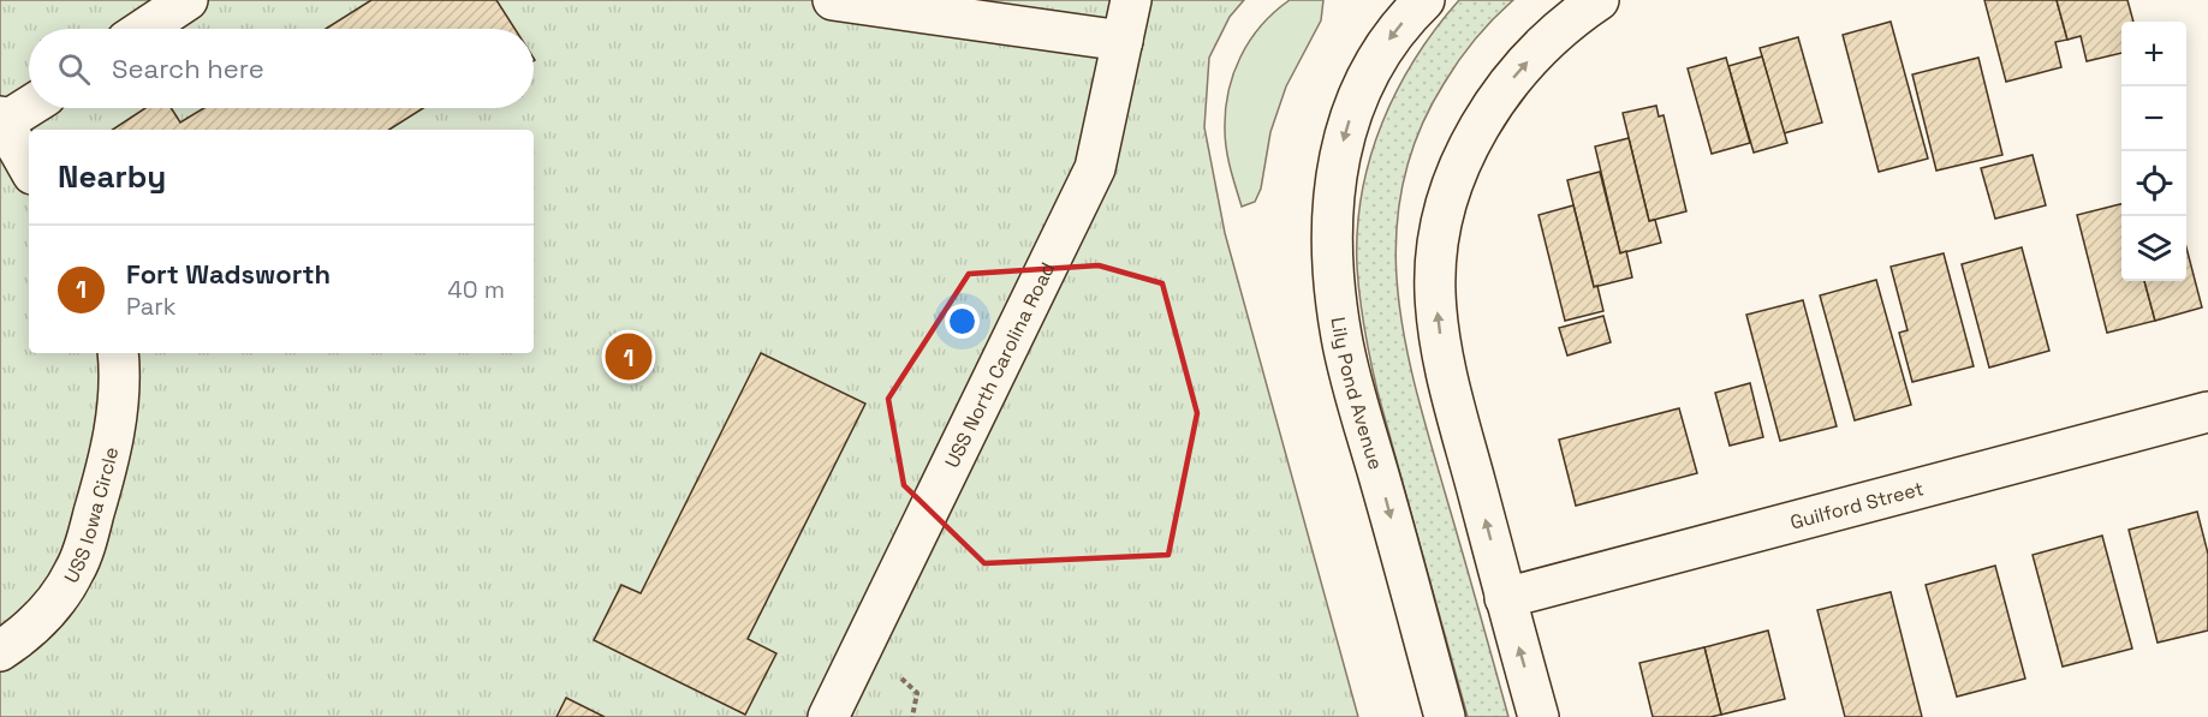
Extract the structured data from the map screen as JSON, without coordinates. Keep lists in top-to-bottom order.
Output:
{
  "streets": {
    "street": [
      "USS North Carolina Road",
      "Lily Pond Avenue",
      "Guilford Street",
      "USS Iowa Circle"
    ]
  },
  "one_way": ["Lily Pond Avenue"],
  "page": {
    "map_buttons": ["+", "−"],
    "search": "Search here",
    "heading": "Nearby",
    "list": [
      {
        "mark": "1",
        "name": "Fort Wadsworth",
        "note": "Park",
        "value": "40 m"
      }
    ],
    "pins": "1"
  }
}
